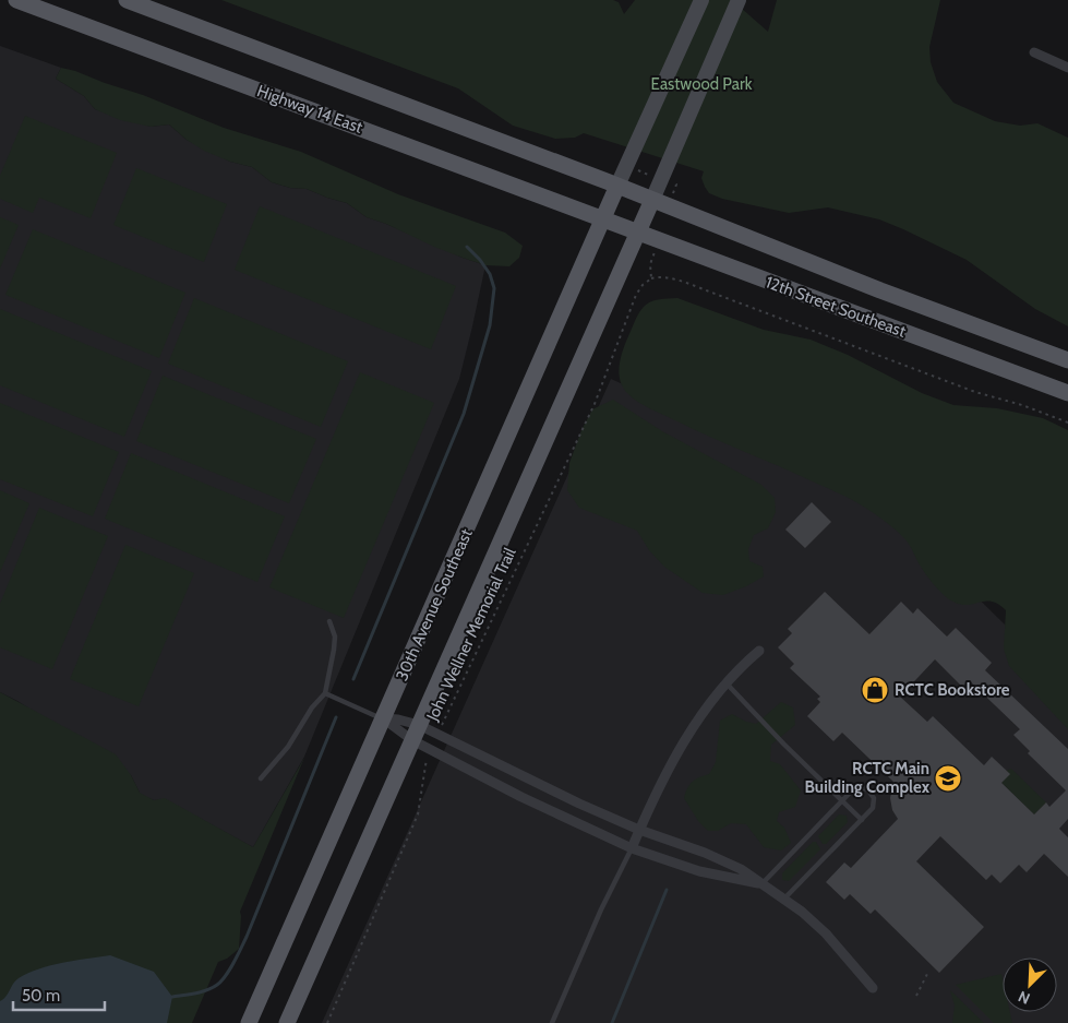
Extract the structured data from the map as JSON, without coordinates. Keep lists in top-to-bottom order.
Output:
{
  "streets": {
    "main road": ["Highway 14 East", "12th Street Southeast", "30th Avenue Southeast"],
    "path": ["John Wellner Memorial Trail"]
  },
  "crossings": [
    ["Highway 14 East", "12th Street Southeast"],
    ["Highway 14 East", "30th Avenue Southeast"],
    ["12th Street Southeast", "30th Avenue Southeast"]
  ],
  "parks": ["Eastwood Park"],
  "places": {
    "shop": ["RCTC Bookstore"],
    "school or university": ["RCTC Main Building Complex"]
  },
  "scale_bar": "50 m",
  "north": "bottom left"
}
